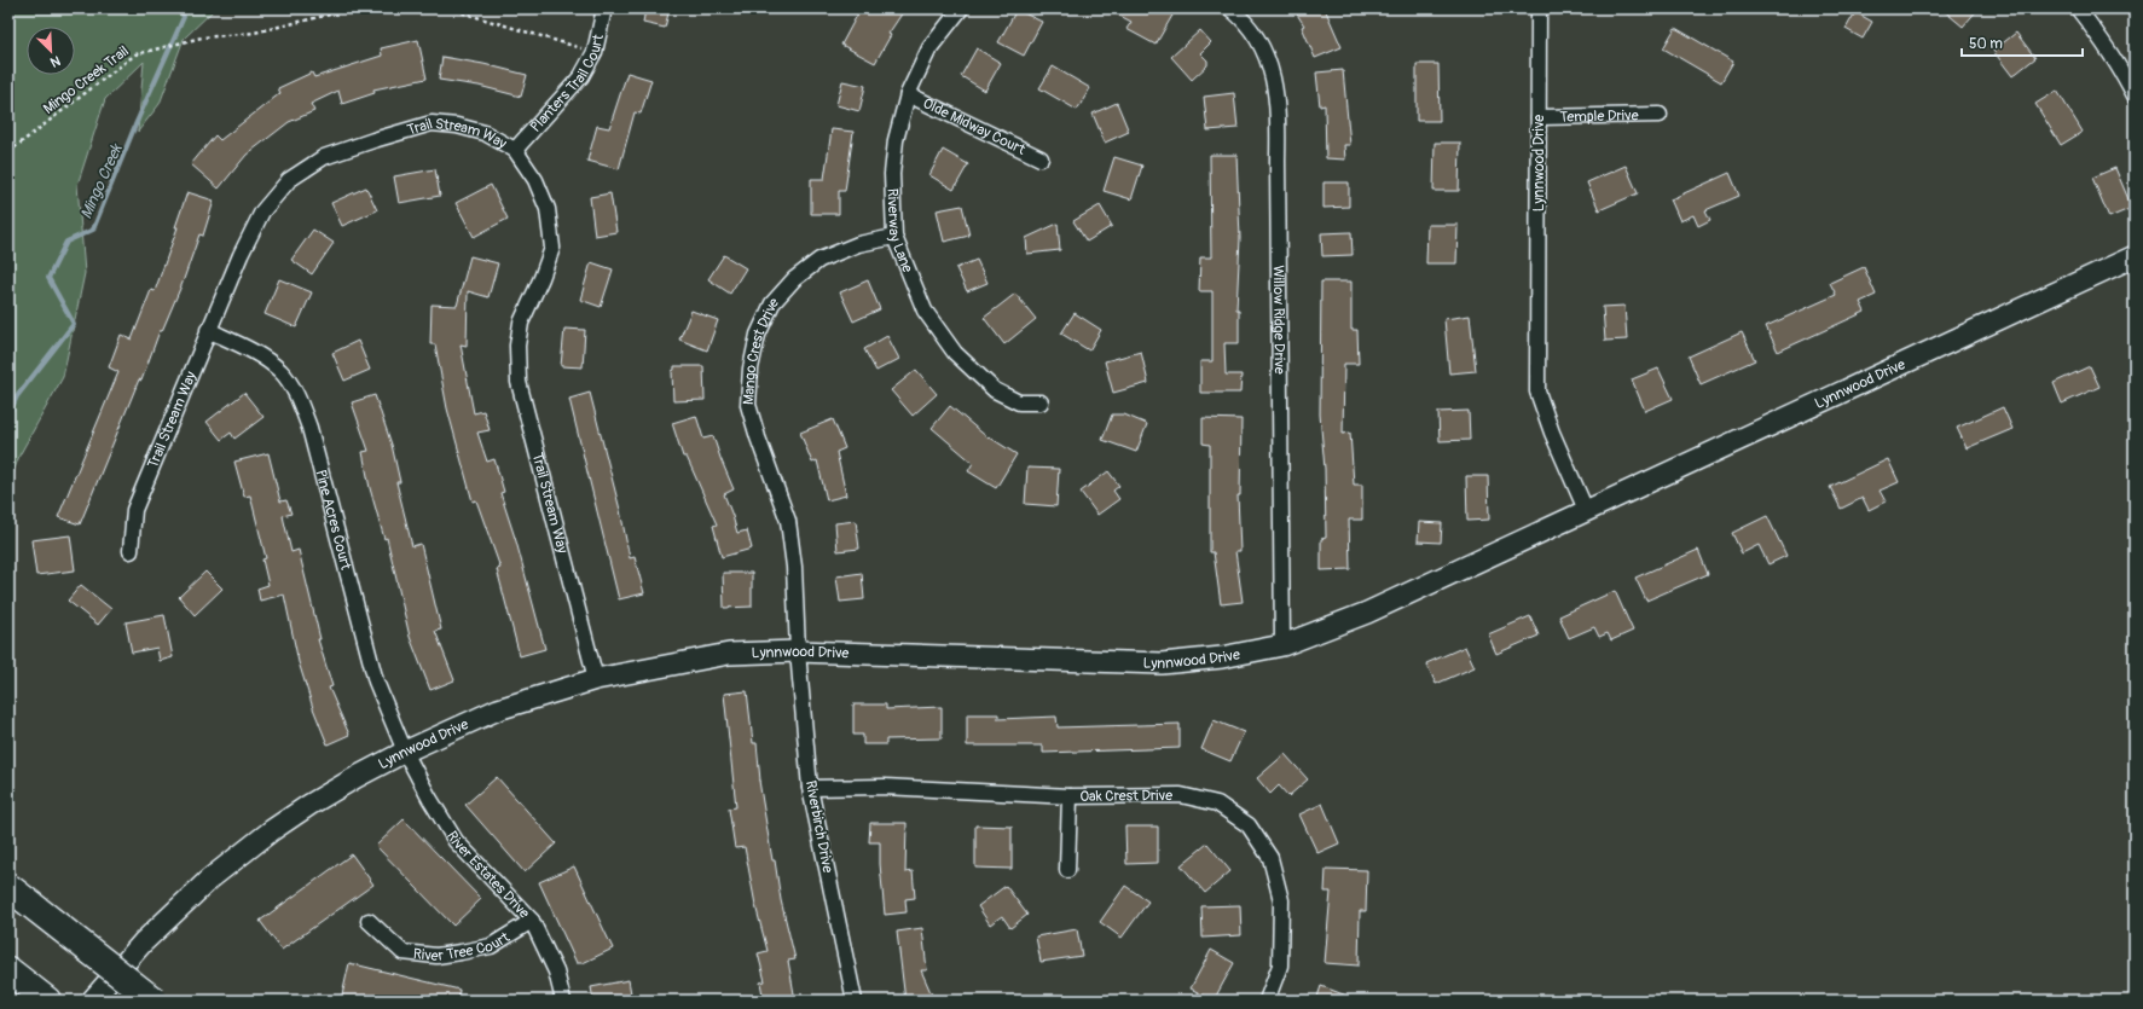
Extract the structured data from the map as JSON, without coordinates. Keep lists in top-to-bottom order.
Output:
{
  "streets": {
    "street": [
      "Planters Trail Court",
      "Temple Drive",
      "Olde Midway Court",
      "Trail Stream Way",
      "Lynnwood Drive",
      "Riverway Lane",
      "Willow Ridge Drive",
      "Mango Crest Drive",
      "Pine Acres Court",
      "Oak Crest Drive",
      "Riverbirch Drive",
      "River Estates Drive",
      "River Tree Court"
    ],
    "path": ["Mingo Creek Trail"]
  },
  "crossings": [
    ["Planters Trail Court", "Trail Stream Way"],
    ["Temple Drive", "Lynnwood Drive"],
    ["Olde Midway Court", "Riverway Lane"],
    ["Trail Stream Way", "Lynnwood Drive"],
    ["Trail Stream Way", "Pine Acres Court"],
    ["Lynnwood Drive", "Willow Ridge Drive"],
    ["Lynnwood Drive", "Mango Crest Drive"],
    ["Lynnwood Drive", "Pine Acres Court"],
    ["Lynnwood Drive", "Riverbirch Drive"],
    ["Lynnwood Drive", "River Estates Drive"],
    ["Riverway Lane", "Mango Crest Drive"],
    ["Mango Crest Drive", "Riverbirch Drive"],
    ["Pine Acres Court", "River Estates Drive"],
    ["Oak Crest Drive", "Riverbirch Drive"],
    ["River Estates Drive", "River Tree Court"]
  ],
  "water": ["Mingo Creek"],
  "scale_bar": "50 m",
  "north": "bottom right"
}
